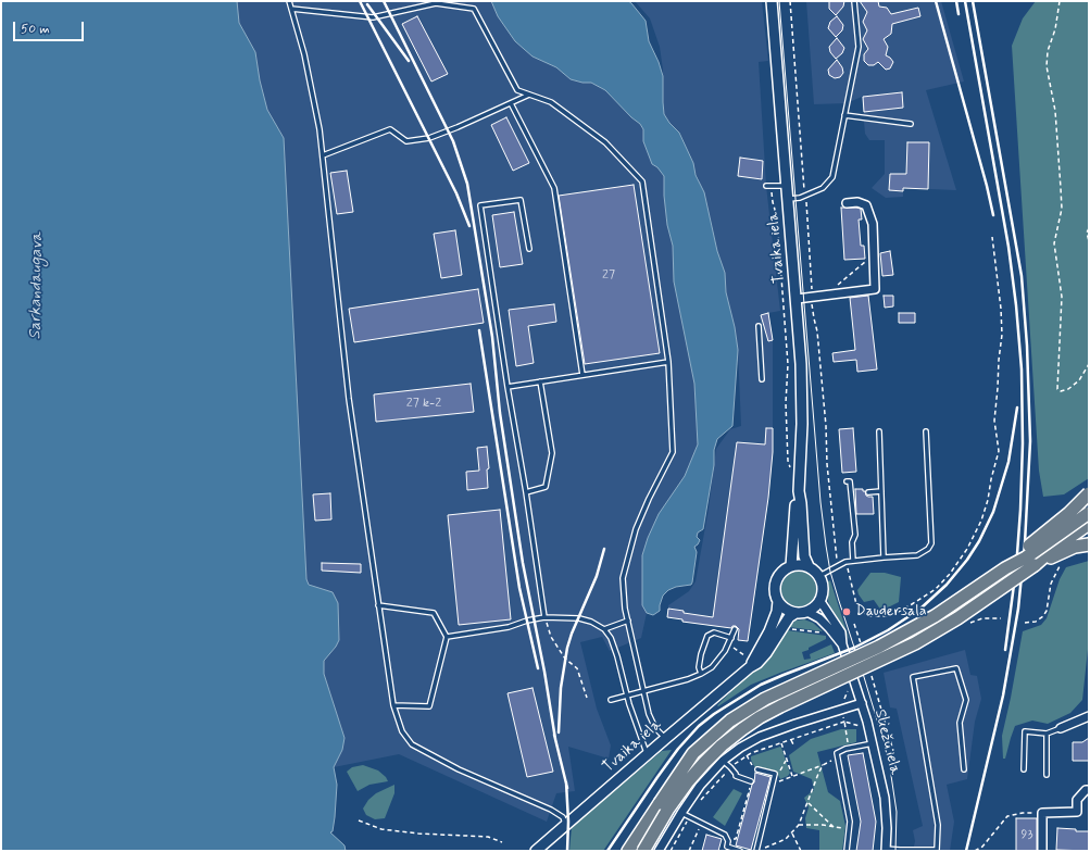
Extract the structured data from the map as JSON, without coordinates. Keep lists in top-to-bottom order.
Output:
{
  "streets": {
    "street": ["Tvaika iela", "Sliežu iela"]
  },
  "crossings": [
    ["Tvaika iela", "Sliežu iela"]
  ],
  "water": ["Sarkandaugava"],
  "places": ["Daudersala"],
  "house_numbers": ["27", "27 k-2", "93"],
  "scale_bar": "50 m"
}
